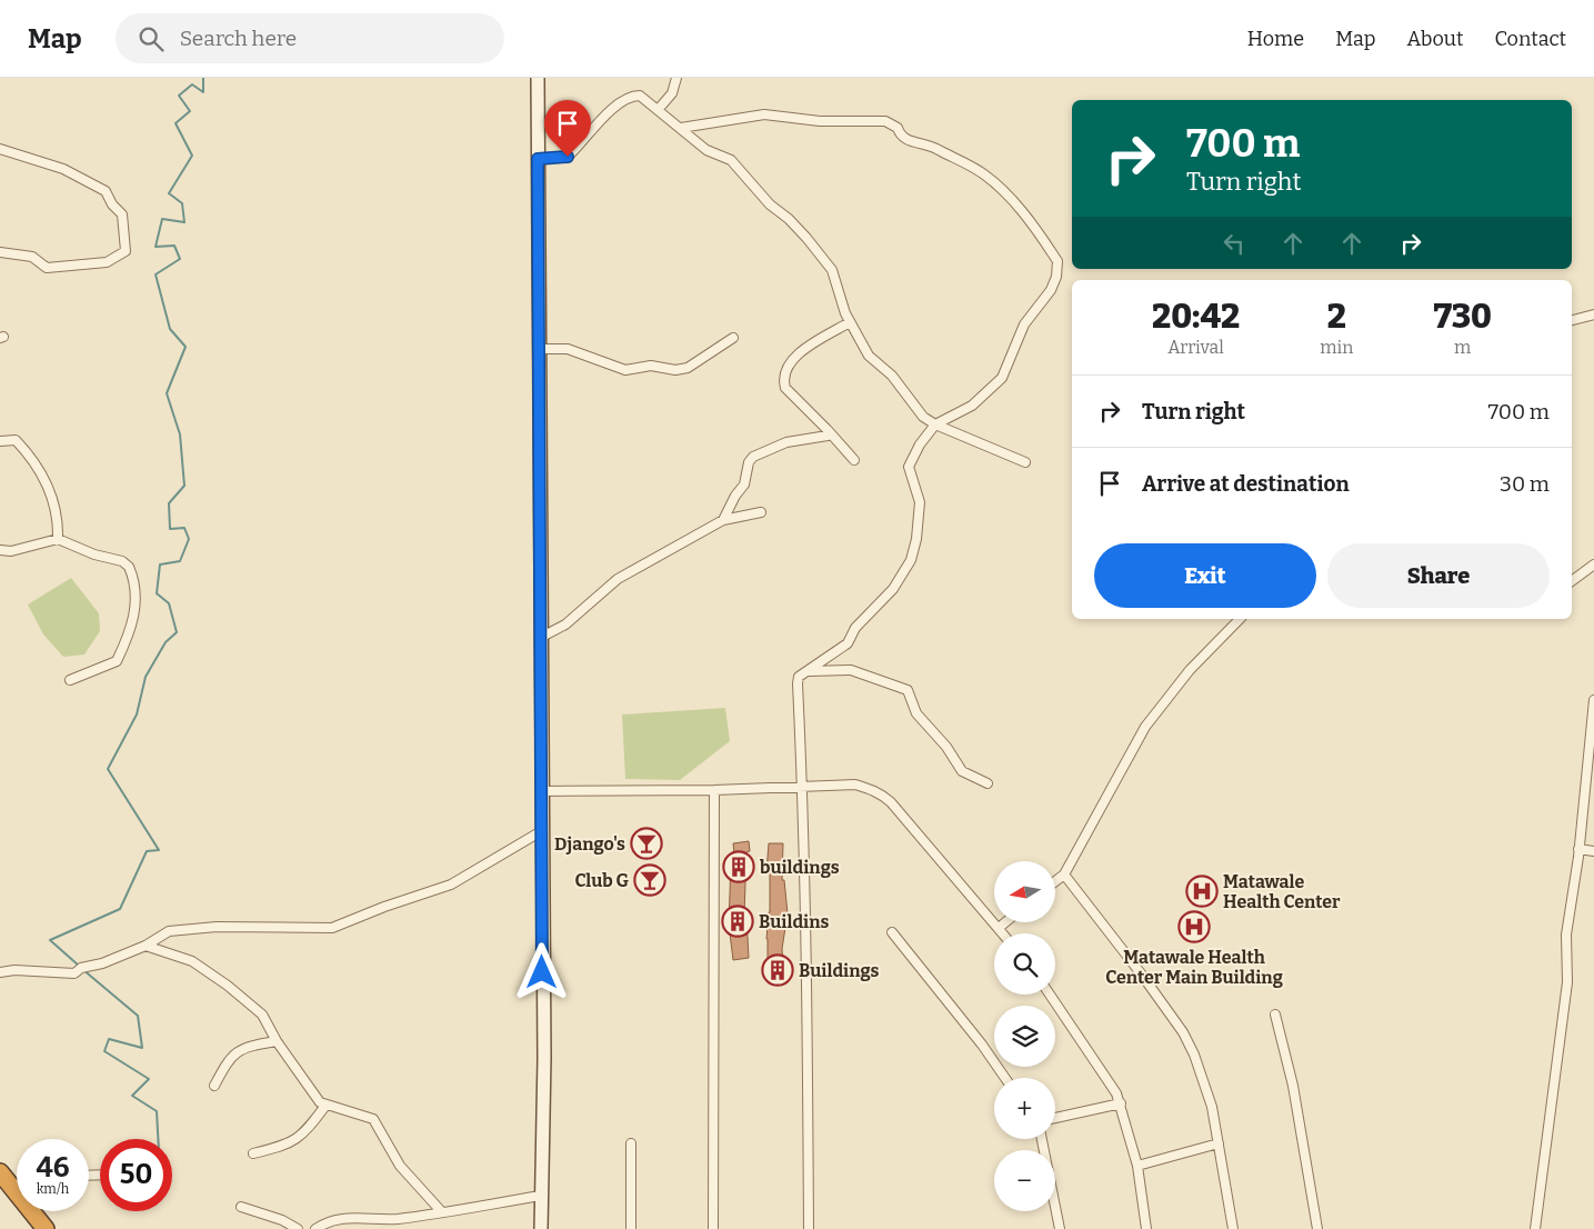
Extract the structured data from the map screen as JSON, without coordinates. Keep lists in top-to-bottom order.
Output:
{
  "places": {
    "bar": ["Django's", "Club G"],
    "building": ["buildings", "Buildins", "Buildings"],
    "hospital": ["Matawale Health Center", "Matawale Health Center Main Building"]
  },
  "north": "left",
  "page": {
    "header": "Map",
    "search": "Search here",
    "nav": [
      "Home",
      "Map",
      "About",
      "Contact"
    ],
    "turn": ["700 m", "Turn right"],
    "eta": [
      "20:42",
      "Arrival",
      "2",
      "min",
      "730",
      "m"
    ],
    "list": [
      {
        "name": "Turn right",
        "value": "700 m"
      },
      {
        "name": "Arrive at destination",
        "value": "30 m"
      }
    ],
    "buttons": ["Exit", "Share"],
    "map_buttons": ["+", "−"],
    "speed": "46 km/h",
    "limit": "50"
  }
}
